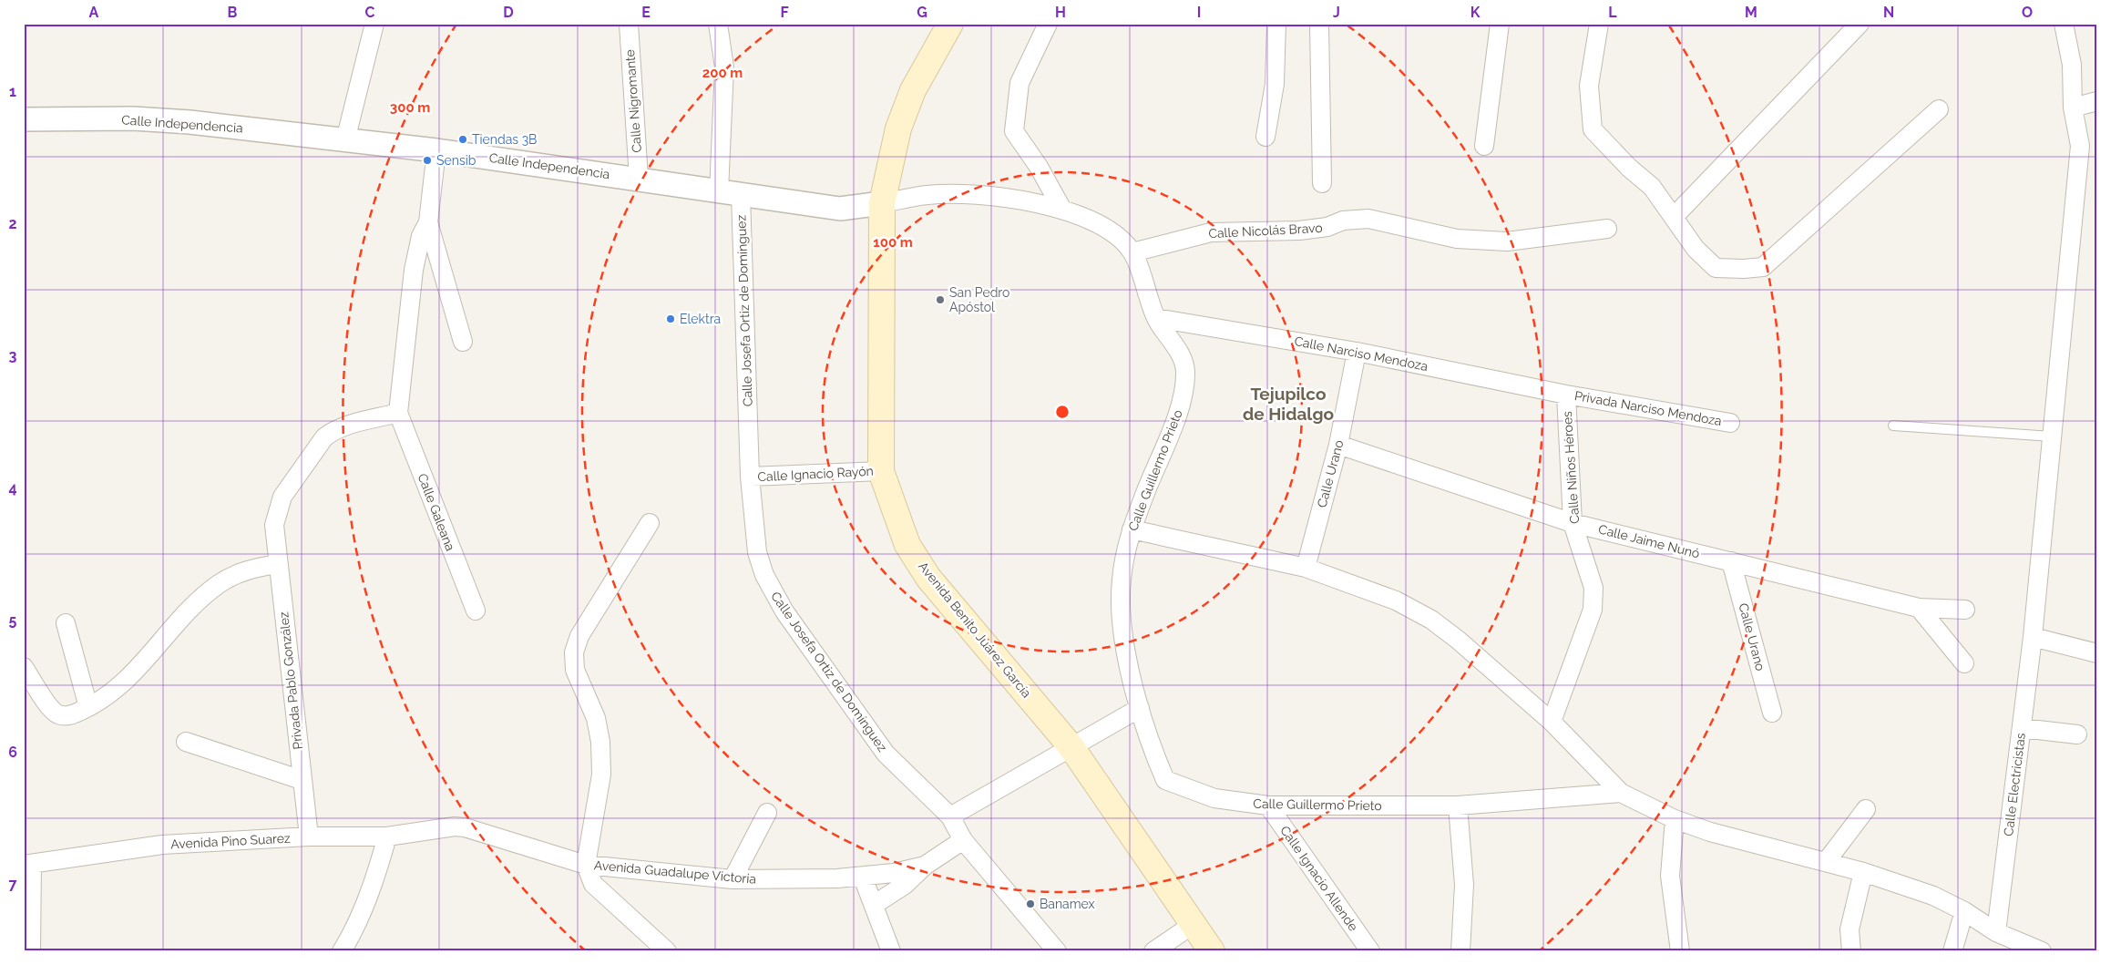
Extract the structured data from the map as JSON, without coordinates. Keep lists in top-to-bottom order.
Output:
{
  "streets": {
    "main road": ["Avenida Benito Juárez García"],
    "street": [
      "Calle Nigromante",
      "Calle Independencia",
      "Calle Nicolás Bravo",
      "Calle Josefa Ortiz de Domínguez",
      "Calle Narciso Mendoza",
      "Privada Narciso Mendoza",
      "Calle Niños Héroes",
      "Calle Guillermo Prieto",
      "Calle Ignacio Rayón",
      "Calle Urano",
      "Calle Galeana",
      "Calle Jaime Nunó",
      "Privada Pablo González",
      "Calle Electricistas",
      "Avenida Pino Suarez",
      "Avenida Guadalupe Victoria",
      "Calle Ignacio Allende"
    ]
  },
  "crossings": [
    ["Calle Nigromante", "Calle Independencia"],
    ["Calle Independencia", "Calle Josefa Ortiz de Domínguez"],
    ["Calle Independencia", "Avenida Benito Juárez García"],
    ["Calle Nicolás Bravo", "Calle Guillermo Prieto"],
    ["Calle Josefa Ortiz de Domínguez", "Calle Ignacio Rayón"],
    ["Calle Josefa Ortiz de Domínguez", "Avenida Guadalupe Victoria"],
    ["Calle Narciso Mendoza", "Privada Narciso Mendoza"],
    ["Calle Narciso Mendoza", "Calle Niños Héroes"],
    ["Calle Narciso Mendoza", "Calle Guillermo Prieto"],
    ["Calle Narciso Mendoza", "Calle Urano"],
    ["Privada Narciso Mendoza", "Calle Niños Héroes"],
    ["Calle Niños Héroes", "Calle Jaime Nunó"],
    ["Calle Guillermo Prieto", "Calle Ignacio Allende"],
    ["Calle Ignacio Rayón", "Avenida Benito Juárez García"],
    ["Calle Urano", "Calle Jaime Nunó"],
    ["Calle Galeana", "Privada Pablo González"],
    ["Privada Pablo González", "Avenida Pino Suarez"],
    ["Avenida Pino Suarez", "Avenida Guadalupe Victoria"]
  ],
  "districts": ["Tejupilco de Hidalgo"],
  "places": [
    "Tiendas 3B",
    "Sensib",
    "San Pedro Apóstol",
    "Elektra",
    "Banamex"
  ],
  "grid": {
    "columns": [
      "A",
      "B",
      "C",
      "D",
      "E",
      "F",
      "G",
      "H",
      "I",
      "J",
      "K",
      "L",
      "M",
      "N",
      "O"
    ],
    "rows": [
      "1",
      "2",
      "3",
      "4",
      "5",
      "6",
      "7"
    ]
  },
  "rings": ["200 m", "300 m", "100 m"]
}
